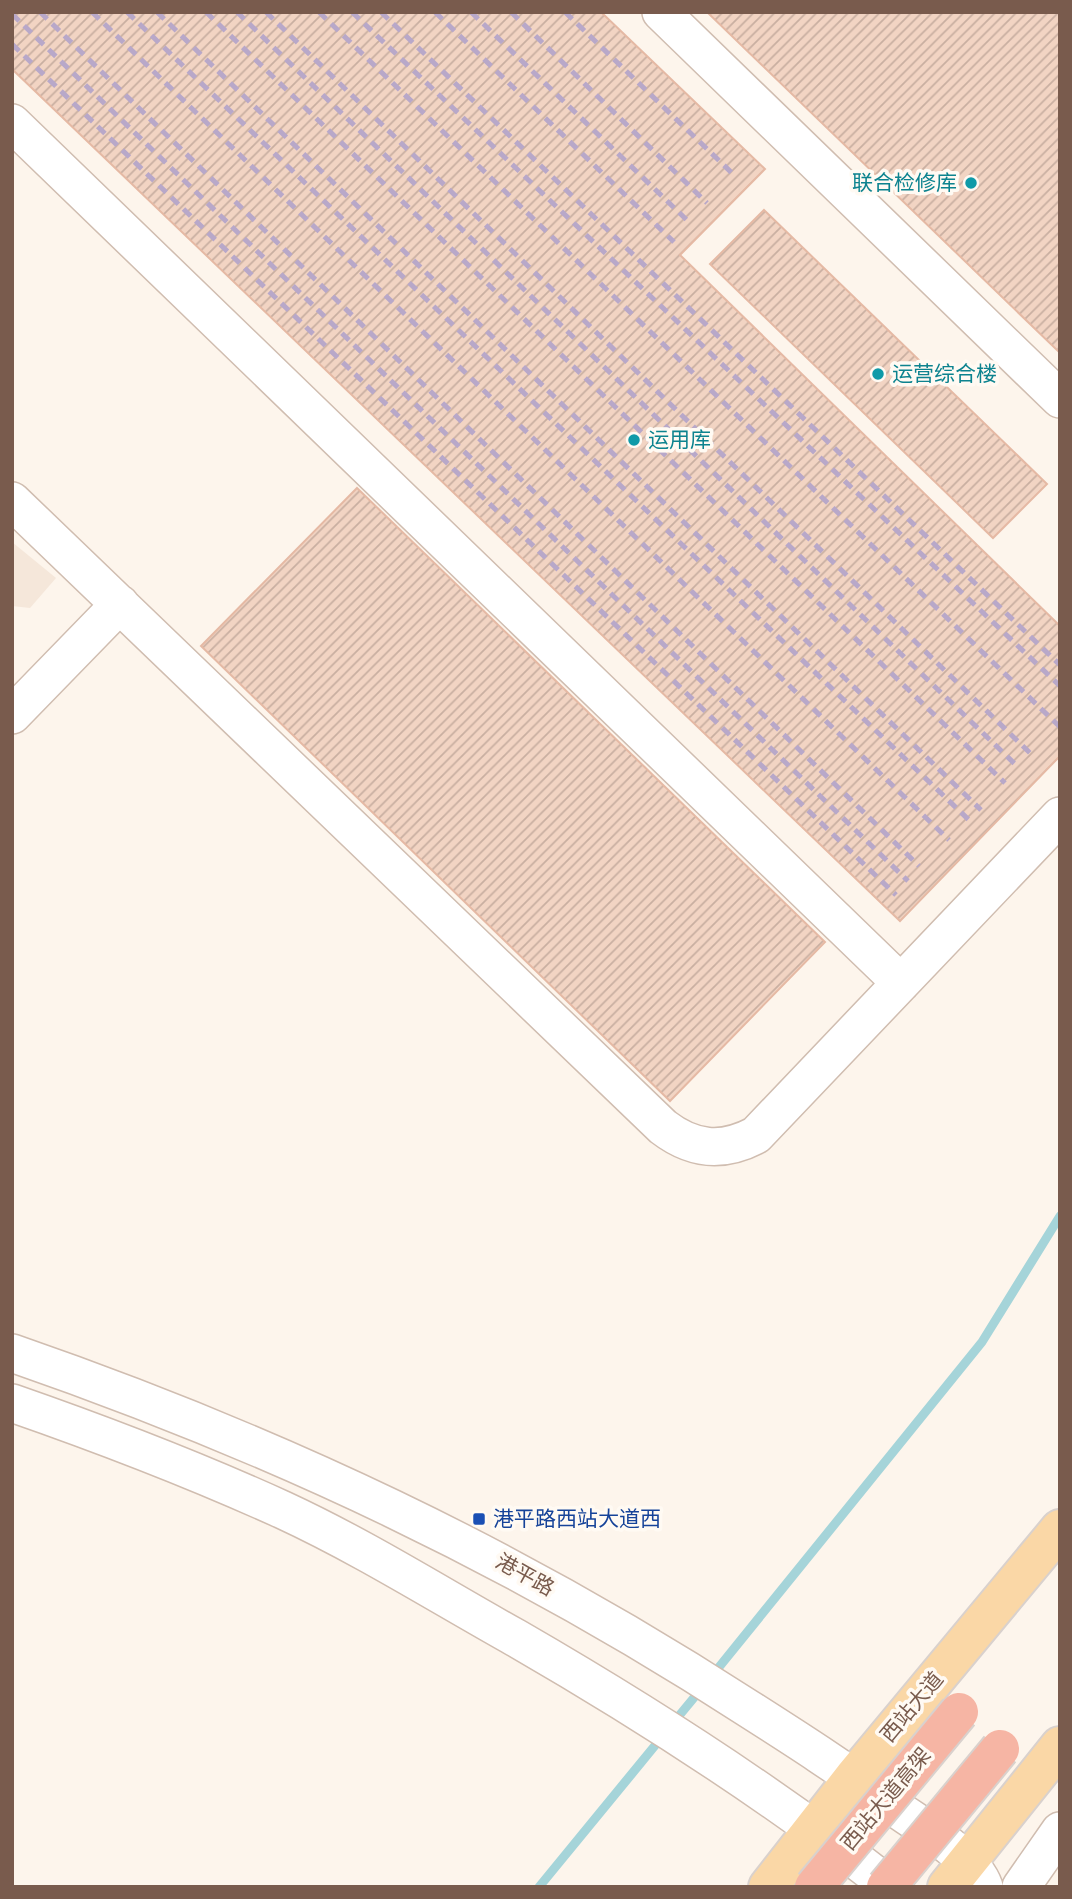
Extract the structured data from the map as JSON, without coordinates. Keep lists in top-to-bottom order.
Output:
{
  "streets": {
    "highway": ["西站大道高架"],
    "main road": ["西站大道"],
    "street": ["港平路"]
  },
  "crossings": [
    ["港平路", "西站大道"]
  ],
  "places": {
    "other": ["联合检修库", "运营综合楼", "运用库"],
    "transit": ["港平路西站大道西"]
  }
}
